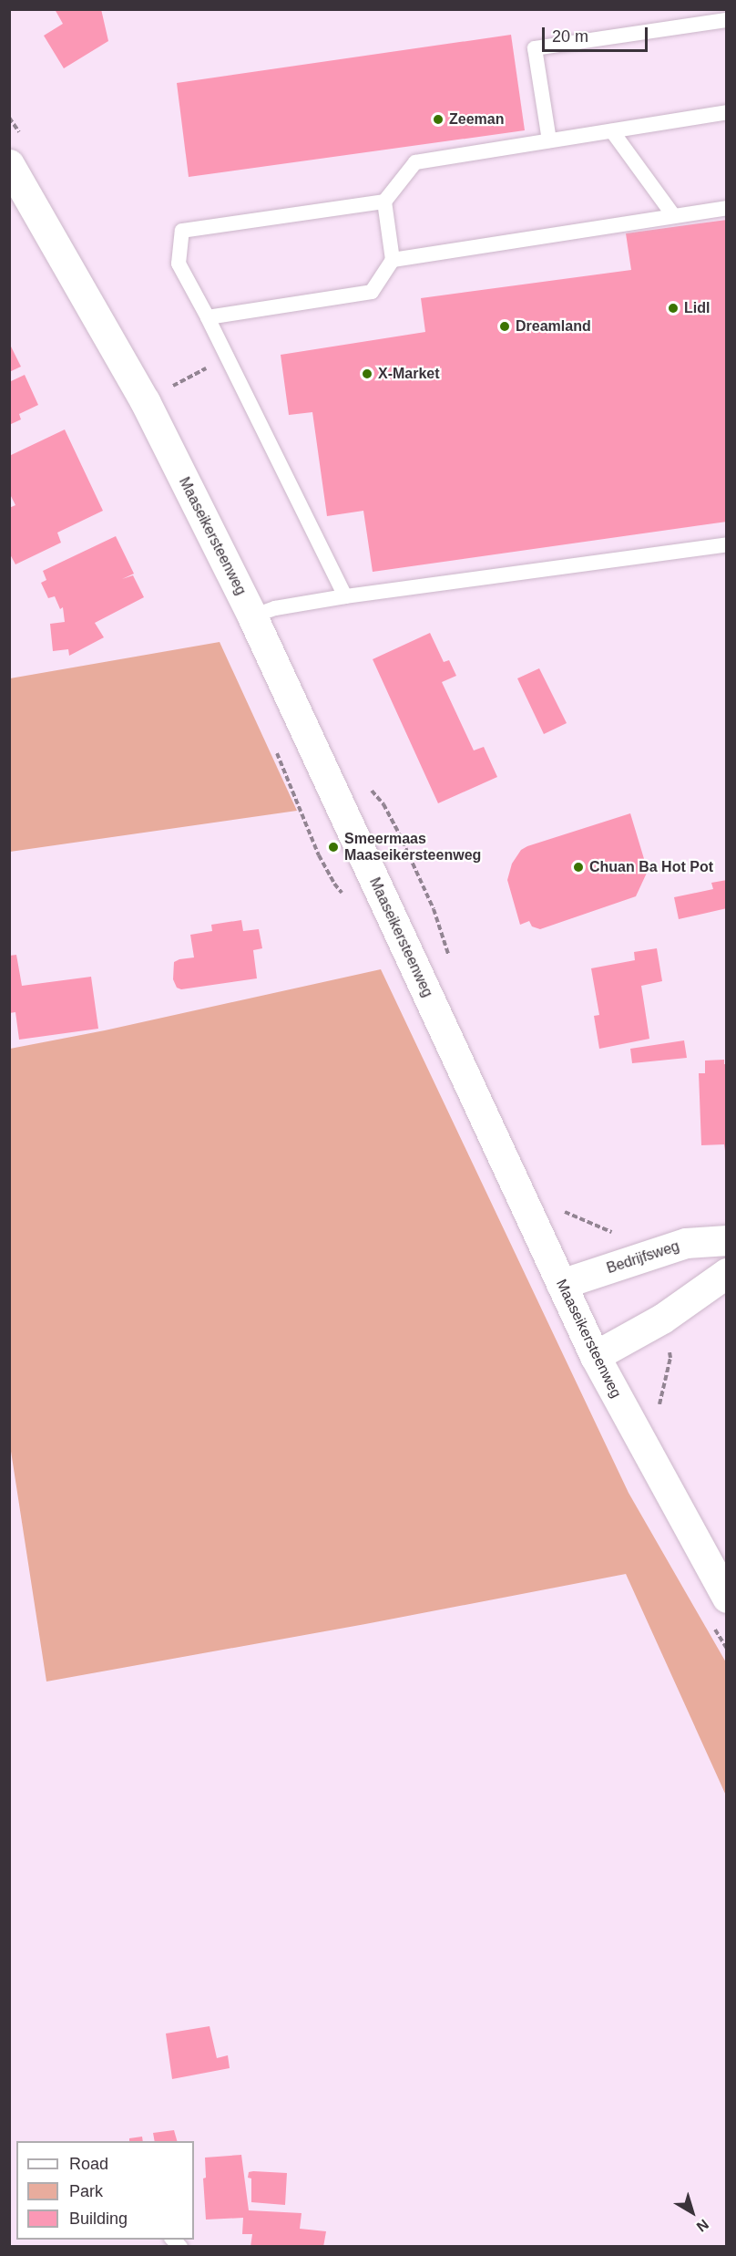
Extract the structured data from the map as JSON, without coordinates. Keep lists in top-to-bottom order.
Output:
{
  "streets": {
    "main road": ["Maaseikersteenweg", "Bedrijfsweg"]
  },
  "crossings": [
    ["Maaseikersteenweg", "Bedrijfsweg"]
  ],
  "places": [
    "Zeeman",
    "Lidl",
    "Dreamland",
    "X-Market",
    "Smeermaas Maaseikersteenweg",
    "Chuan Ba Hot Pot"
  ],
  "legend": ["Road", "Park", "Building"],
  "scale_bar": "20 m",
  "north": "bottom right"
}
